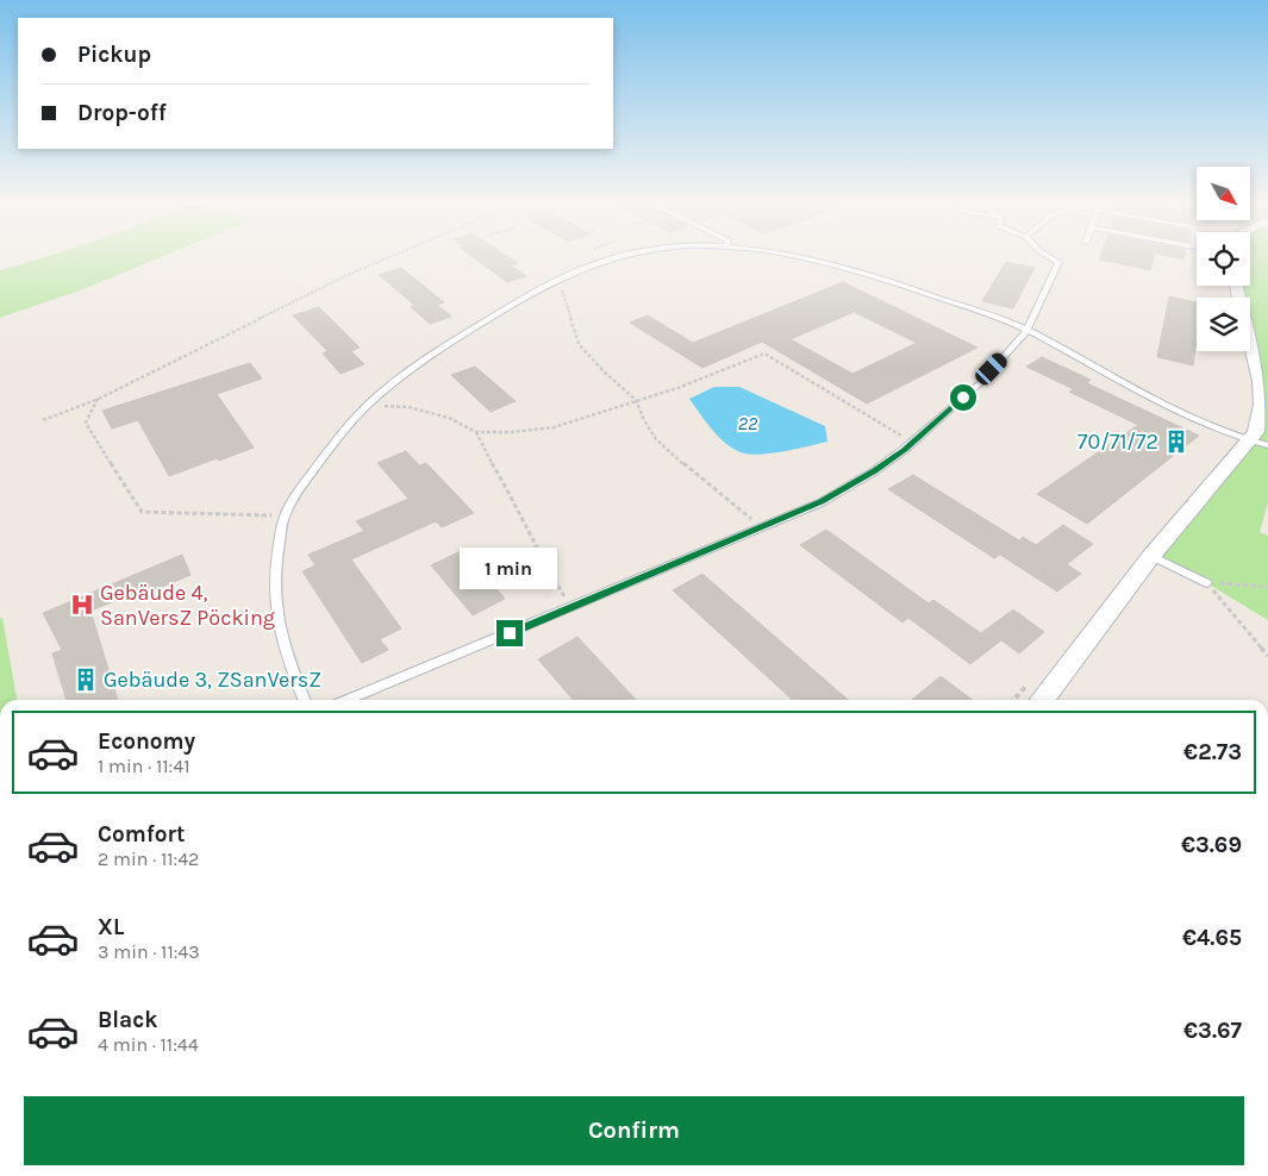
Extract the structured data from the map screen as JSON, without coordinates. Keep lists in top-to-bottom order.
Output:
{
  "water": ["22"],
  "places": {
    "building": ["70/71/72", "Gebäude 3, ZSanVersZ"],
    "hospital": ["Gebäude 4, SanVersZ Pöcking"]
  },
  "north": "bottom right",
  "page": {
    "banner": ["Pickup", "Drop-off"],
    "bubble": "1 min",
    "list": [
      {
        "name": "Economy",
        "note": "1 min · 11:41",
        "value": "€2.73"
      },
      {
        "name": "Comfort",
        "note": "2 min · 11:42",
        "value": "€3.69"
      },
      {
        "name": "XL",
        "note": "3 min · 11:43",
        "value": "€4.65"
      },
      {
        "name": "Black",
        "note": "4 min · 11:44",
        "value": "€3.67"
      }
    ],
    "buttons": "Confirm"
  }
}
